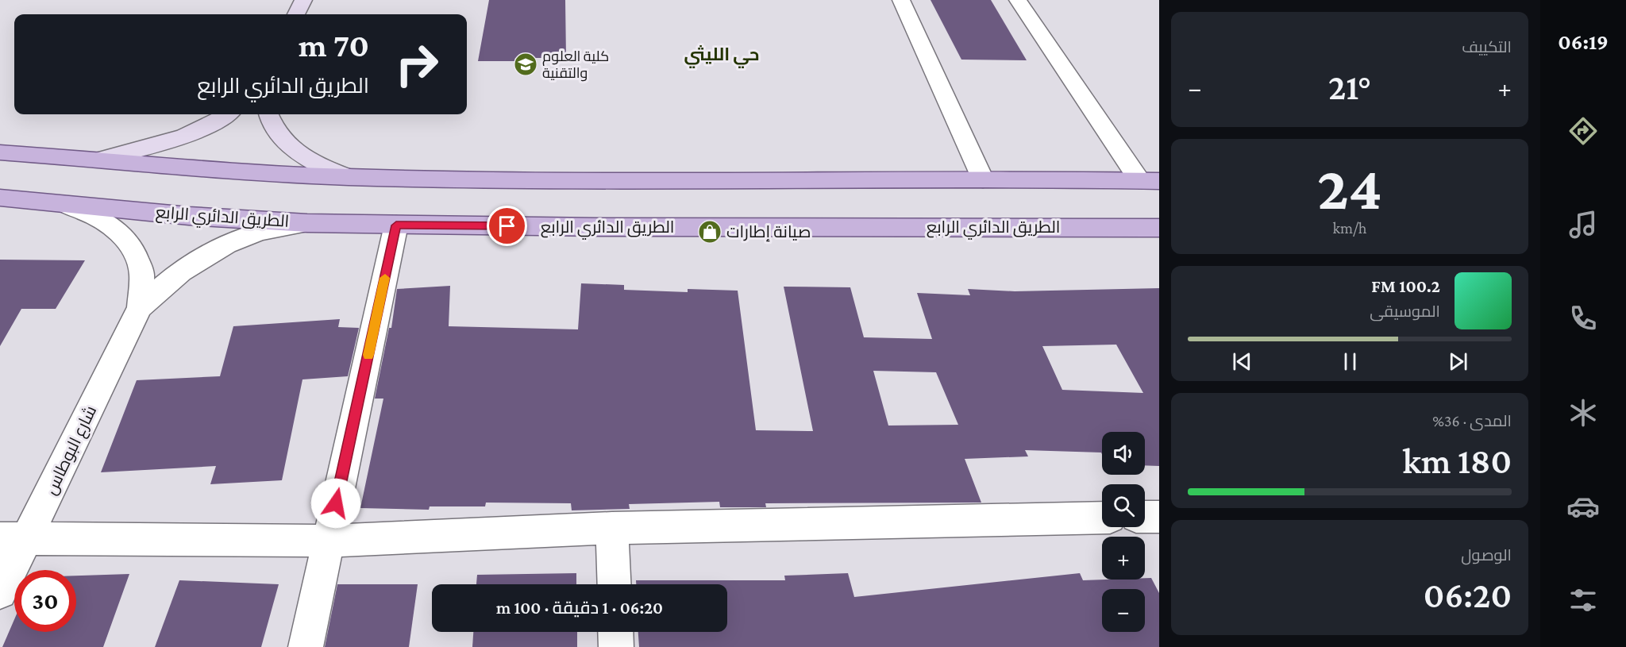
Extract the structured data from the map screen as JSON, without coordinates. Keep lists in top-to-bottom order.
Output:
{
  "streets": {
    "main road": ["الطريق الدائري الرابع"],
    "street": ["شارع البوطاس"]
  },
  "districts": ["حي الليثي"],
  "places": {
    "school or university": ["كلية العلوم والتقنية"],
    "shop": ["صيانة إطارات"]
  },
  "page": {
    "tabs": "06:19",
    "tile": [
      "التكييف",
      ["24", "km/h"],
      ["المدى · 36%", "180 km"],
      ["الوصول", "06:20"]
    ],
    "turn": ["70 m", "الطريق الدائري الرابع"],
    "heat": ["−", "21°", "+"],
    "song": ["100.2 FM", "الموسيقى"],
    "map_buttons": ["+", "−"],
    "limit": "30",
    "trip": "06:20 · 1 دقيقة · 100 m"
  }
}
